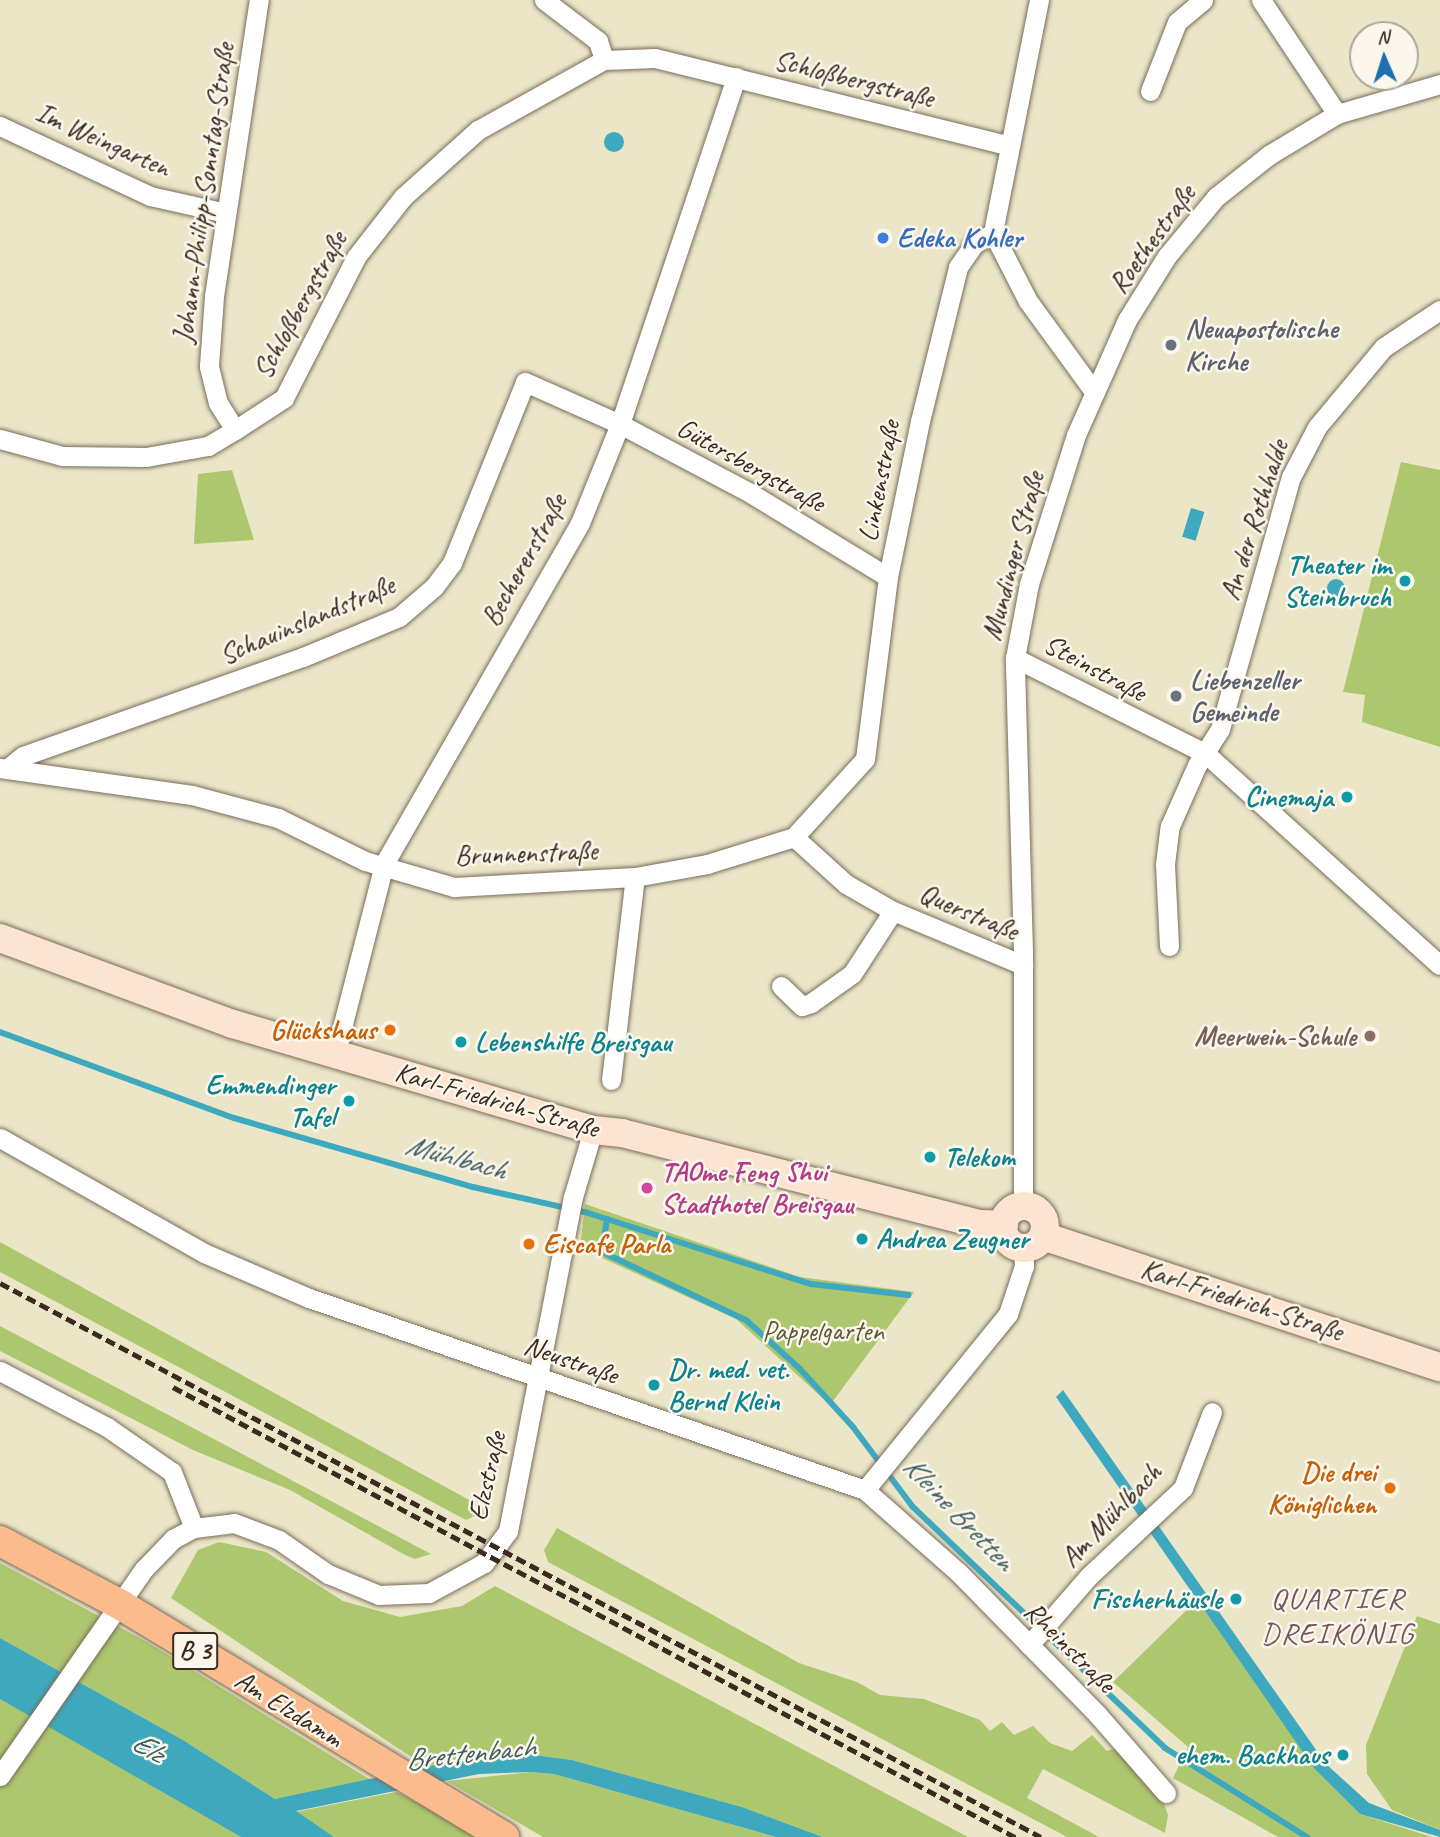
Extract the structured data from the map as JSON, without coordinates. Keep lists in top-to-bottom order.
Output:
{
  "streets": {
    "main road": ["B 3", "Am Elzdamm"],
    "street": [
      "Schloßbergstraße",
      "Im Weingarten",
      "Johann-Philipp-Sonntag-Straße",
      "Roethestraße",
      "Gütersbergstraße",
      "Linkenstraße",
      "An der Rothhalde",
      "Mundinger Straße",
      "Bechererstraße",
      "Schauinslandstraße",
      "Steinstraße",
      "Brunnenstraße",
      "Querstraße",
      "Karl-Friedrich-Straße",
      "Neustraße",
      "Elzstraße",
      "Am Mühlbach",
      "Rheinstraße"
    ]
  },
  "crossings": [
    ["Schloßbergstraße", "Johann-Philipp-Sonntag-Straße"],
    ["Schloßbergstraße", "Bechererstraße"],
    ["Im Weingarten", "Johann-Philipp-Sonntag-Straße"],
    ["Roethestraße", "Mundinger Straße"],
    ["Gütersbergstraße", "Linkenstraße"],
    ["Gütersbergstraße", "Bechererstraße"],
    ["Gütersbergstraße", "Schauinslandstraße"],
    ["Linkenstraße", "Brunnenstraße"],
    ["Linkenstraße", "Querstraße"],
    ["An der Rothhalde", "Steinstraße"],
    ["Mundinger Straße", "Steinstraße"],
    ["Mundinger Straße", "Querstraße"],
    ["Mundinger Straße", "Karl-Friedrich-Straße"],
    ["Bechererstraße", "Schauinslandstraße"],
    ["Bechererstraße", "Brunnenstraße"],
    ["Bechererstraße", "Karl-Friedrich-Straße"],
    ["Schauinslandstraße", "Brunnenstraße"],
    ["Brunnenstraße", "Querstraße"],
    ["Karl-Friedrich-Straße", "Elzstraße"],
    ["Neustraße", "Elzstraße"],
    ["Neustraße", "Rheinstraße"],
    ["Elzstraße", "Am Elzdamm"],
    ["Am Mühlbach", "Rheinstraße"]
  ],
  "districts": ["QUARTIER DREIKÖNIG"],
  "water": [
    "Mühlbach",
    "Kleine Bretten",
    "Elz",
    "Brettenbach"
  ],
  "parks": ["Pappelgarten"],
  "places": [
    "Edeka Kohler",
    "Neuapostolische Kirche",
    "Theater im Steinbruch",
    "Liebenzeller Gemeinde",
    "Cinemaja",
    "Glückshaus",
    "Meerwein-Schule",
    "Lebenshilfe Breisgau",
    "Emmendinger Tafel",
    "Telekom",
    "TAOme Feng Shui Stadthotel Breisgau",
    "Andrea Zeugner",
    "Eiscafe Parla",
    "Dr. med. vet. Bernd Klein",
    "Die drei Königlichen",
    "Fischerhäusle",
    "ehem. Backhaus"
  ],
  "north": "top"
}
